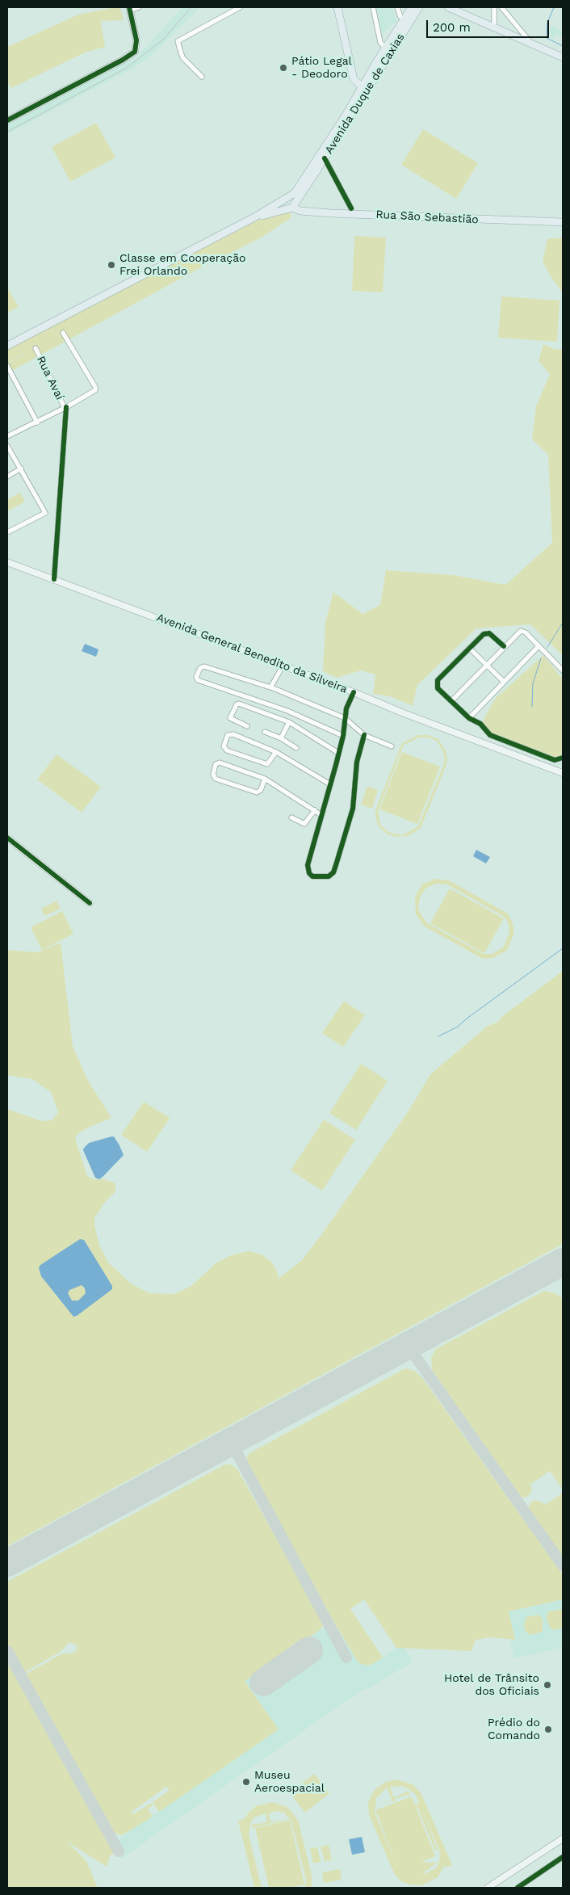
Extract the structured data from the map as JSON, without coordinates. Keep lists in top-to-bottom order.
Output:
{
  "streets": {
    "main road": ["Avenida Duque de Caxias", "Rua São Sebastião", "Avenida General Benedito da Silveira"],
    "street": ["Rua Avaí"]
  },
  "crossings": [
    ["Avenida Duque de Caxias", "Rua São Sebastião"]
  ],
  "places": [
    "Pátio Legal - Deodoro",
    "Classe em Cooperação Frei Orlando",
    "Hotel de Trânsito dos Oficiais",
    "Prédio do Comando",
    "Museu Aeroespacial"
  ],
  "scale_bar": "200 m"
}
